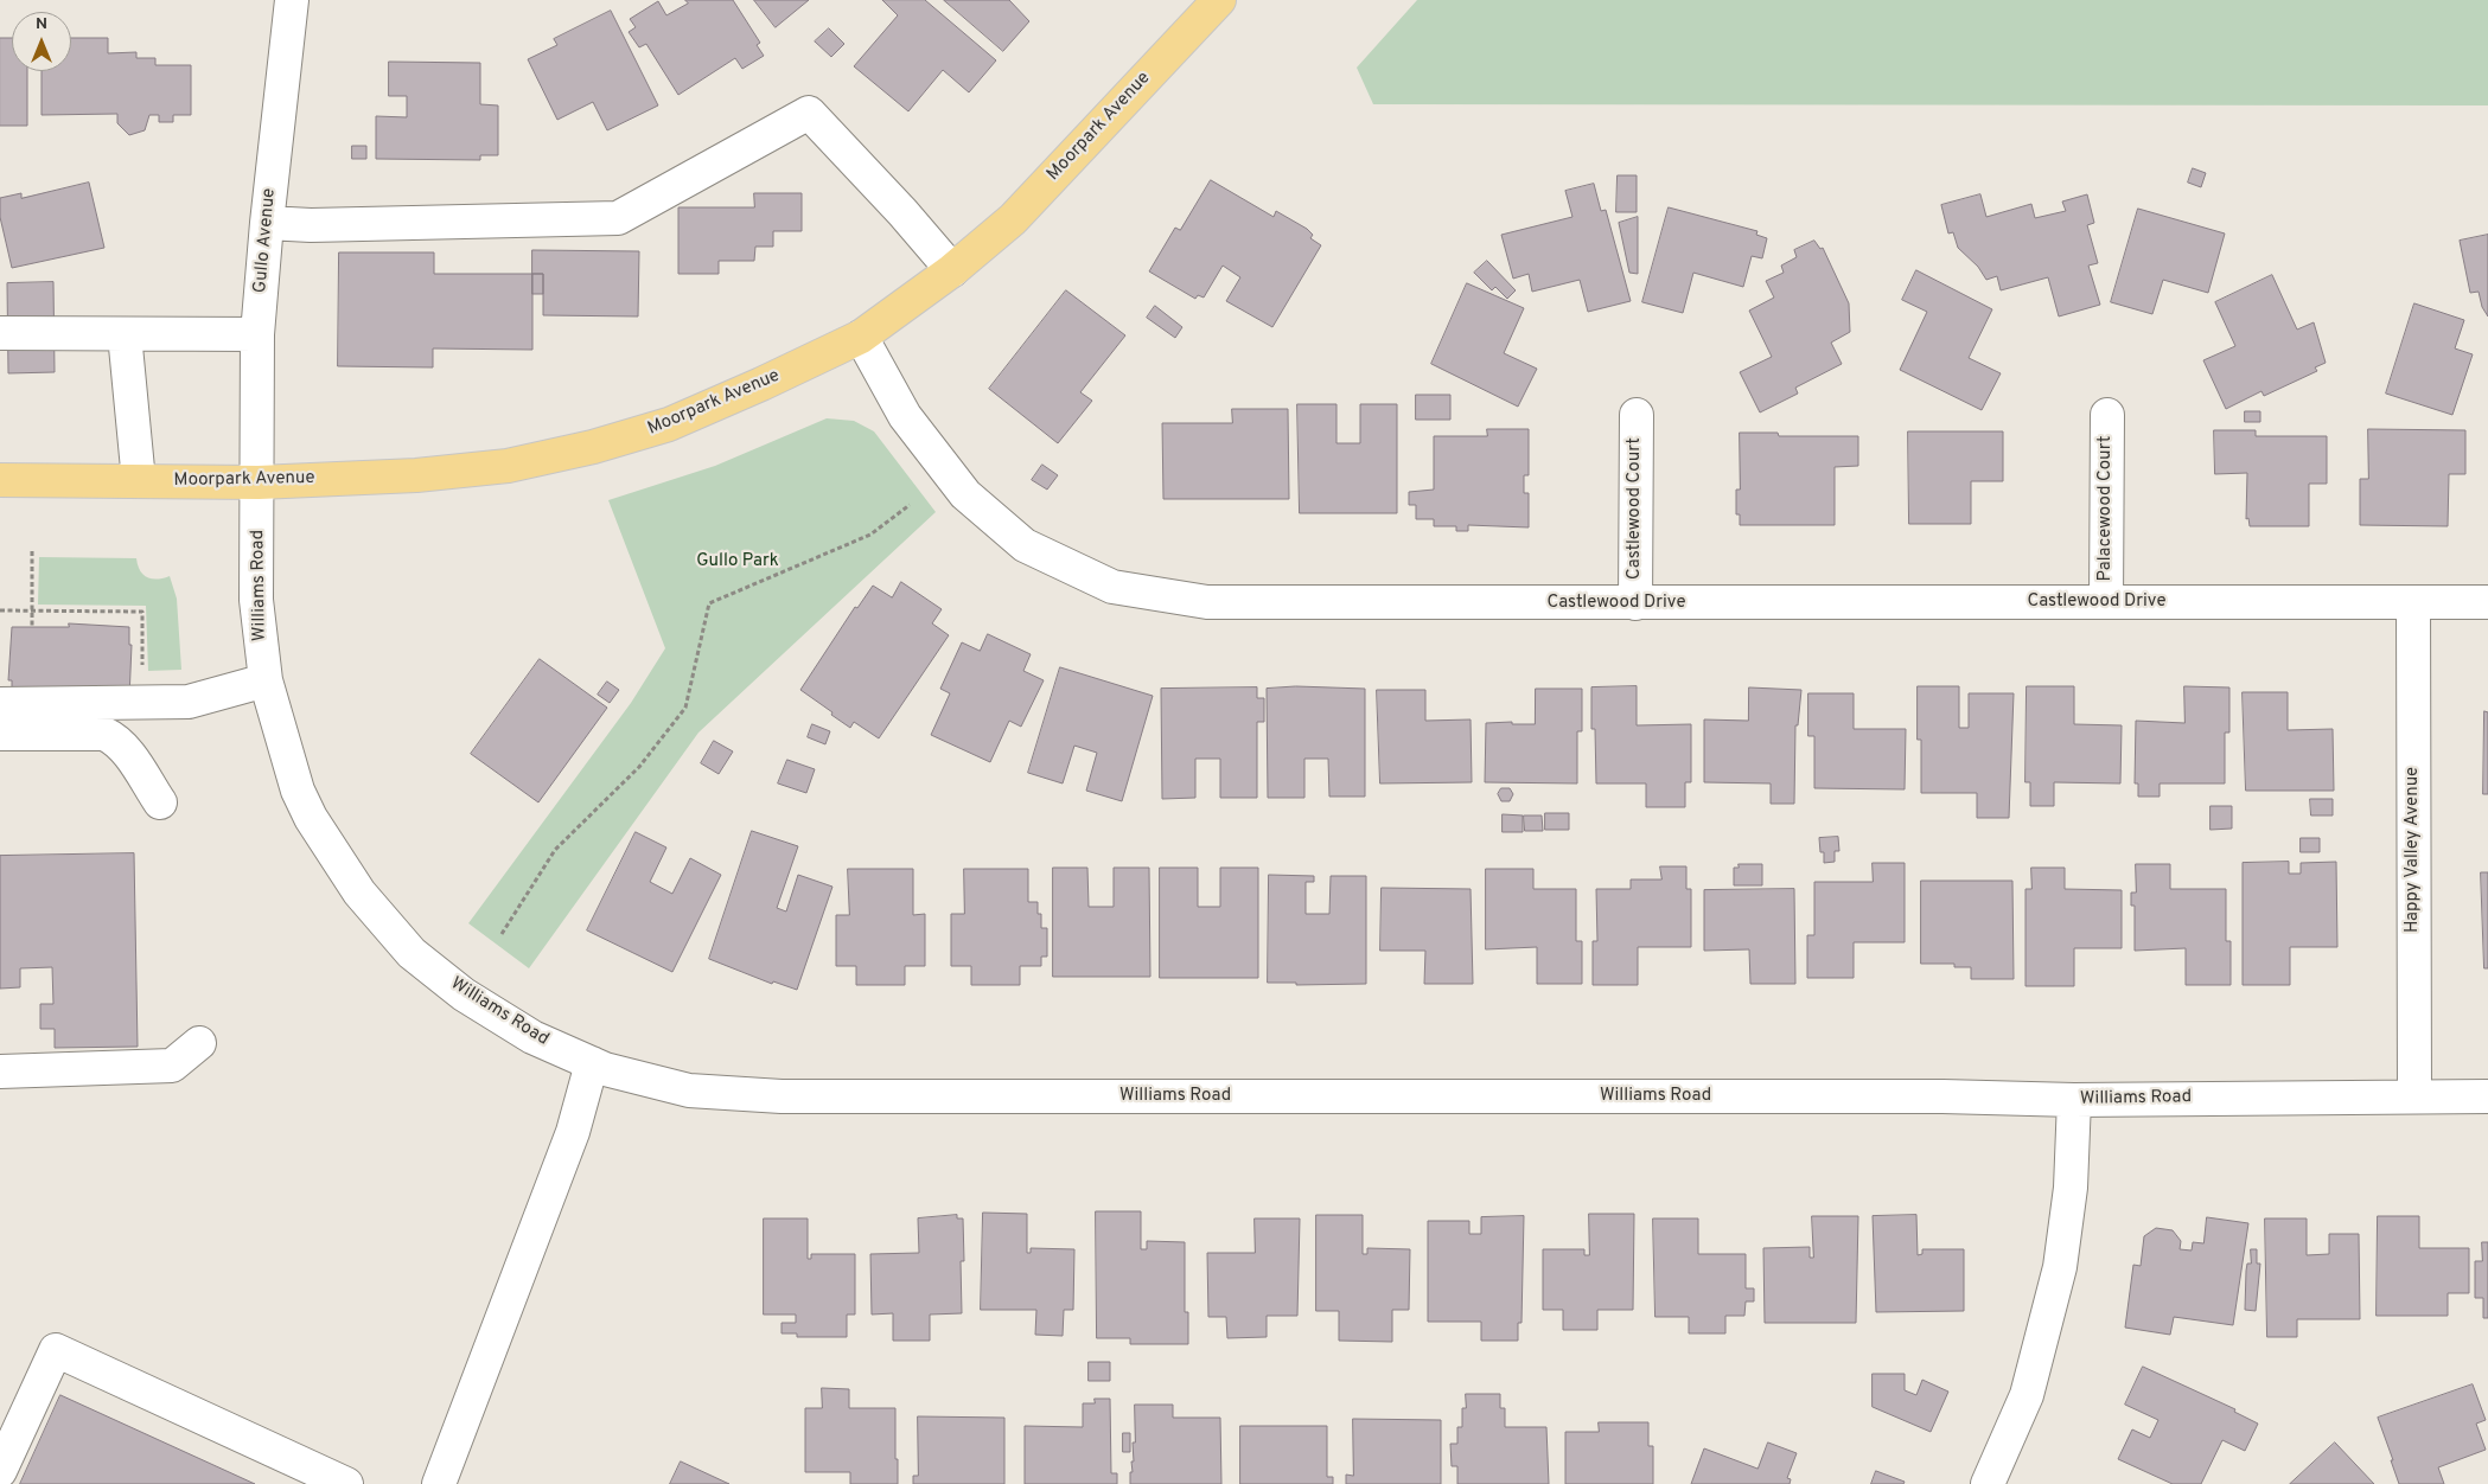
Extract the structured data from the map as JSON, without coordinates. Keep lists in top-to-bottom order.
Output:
{
  "streets": {
    "main road": ["Moorpark Avenue"],
    "street": [
      "Gullo Avenue",
      "Castlewood Court",
      "Palacewood Court",
      "Williams Road",
      "Castlewood Drive",
      "Happy Valley Avenue"
    ]
  },
  "crossings": [
    ["Moorpark Avenue", "Gullo Avenue"],
    ["Moorpark Avenue", "Williams Road"],
    ["Moorpark Avenue", "Castlewood Drive"],
    ["Gullo Avenue", "Williams Road"],
    ["Castlewood Court", "Castlewood Drive"],
    ["Palacewood Court", "Castlewood Drive"],
    ["Williams Road", "Happy Valley Avenue"],
    ["Castlewood Drive", "Happy Valley Avenue"]
  ],
  "parks": ["Gullo Park"],
  "north": "top"
}
